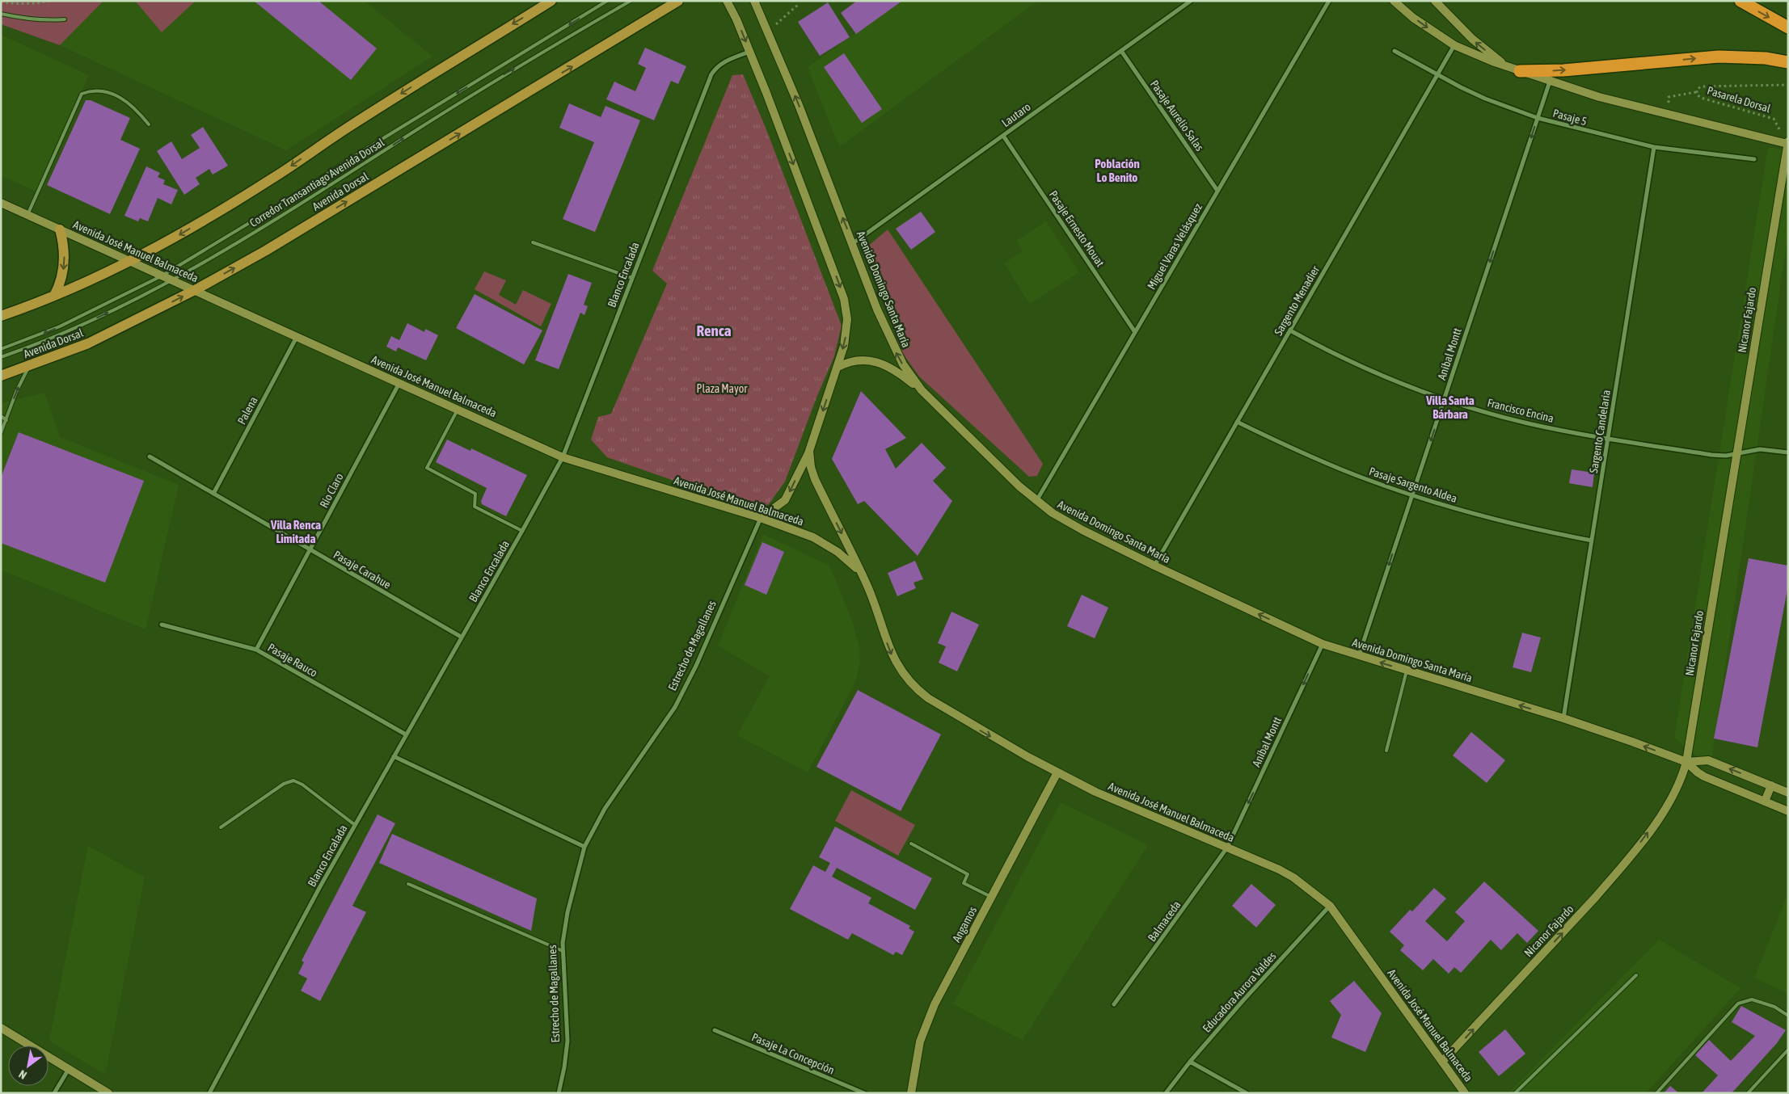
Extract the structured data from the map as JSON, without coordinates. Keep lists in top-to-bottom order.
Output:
{
  "streets": {
    "main road": [
      "Avenida Dorsal",
      "Avenida José Manuel Balmaceda",
      "Avenida Domingo Santa María",
      "Nicanor Fajardo",
      "Angamos"
    ],
    "street": [
      "Lautaro",
      "Pasaje Aurelio Salas",
      "Pasaje 5",
      "Pasaje Ernesto Mouat",
      "Miguel Varas Velásquez",
      "Blanco Encalada",
      "Sargento Menadier",
      "Aníbal Montt",
      "Palena",
      "Francisco Encina",
      "Sargento Candelaria",
      "Pasaje Sargento Aldea",
      "Río Claro",
      "Pasaje Carahue",
      "Estrecho de Magallanes",
      "Pasaje Rauco",
      "Balmaceda",
      "Educadora Aurora Valdes",
      "Pasaje La Concepción"
    ],
    "lane": ["Corredor Transantiago Avenida Dorsal"],
    "path": ["Pasarela Dorsal"]
  },
  "crossings": [
    ["Pasarela Dorsal", "Nicanor Fajardo"],
    ["Lautaro", "Pasaje Aurelio Salas"],
    ["Lautaro", "Pasaje Ernesto Mouat"],
    ["Lautaro", "Avenida Domingo Santa María"],
    ["Pasaje Aurelio Salas", "Miguel Varas Velásquez"],
    ["Pasaje 5", "Sargento Menadier"],
    ["Pasaje 5", "Aníbal Montt"],
    ["Pasaje 5", "Sargento Candelaria"],
    ["Corredor Transantiago Avenida Dorsal", "Avenida José Manuel Balmaceda"],
    ["Avenida Dorsal", "Avenida José Manuel Balmaceda"],
    ["Pasaje Ernesto Mouat", "Miguel Varas Velásquez"],
    ["Miguel Varas Velásquez", "Avenida Domingo Santa María"],
    ["Avenida José Manuel Balmaceda", "Blanco Encalada"],
    ["Avenida José Manuel Balmaceda", "Nicanor Fajardo"],
    ["Avenida José Manuel Balmaceda", "Aníbal Montt"],
    ["Avenida José Manuel Balmaceda", "Palena"],
    ["Avenida José Manuel Balmaceda", "Río Claro"],
    ["Avenida José Manuel Balmaceda", "Estrecho de Magallanes"],
    ["Avenida José Manuel Balmaceda", "Balmaceda"],
    ["Avenida José Manuel Balmaceda", "Angamos"],
    ["Avenida José Manuel Balmaceda", "Educadora Aurora Valdes"],
    ["Blanco Encalada", "Pasaje Carahue"],
    ["Blanco Encalada", "Pasaje Rauco"],
    ["Avenida Domingo Santa María", "Sargento Menadier"],
    ["Avenida Domingo Santa María", "Nicanor Fajardo"],
    ["Avenida Domingo Santa María", "Aníbal Montt"],
    ["Avenida Domingo Santa María", "Sargento Candelaria"],
    ["Sargento Menadier", "Francisco Encina"],
    ["Sargento Menadier", "Pasaje Sargento Aldea"],
    ["Nicanor Fajardo", "Francisco Encina"],
    ["Aníbal Montt", "Francisco Encina"],
    ["Aníbal Montt", "Pasaje Sargento Aldea"],
    ["Aníbal Montt", "Balmaceda"],
    ["Palena", "Pasaje Carahue"],
    ["Francisco Encina", "Sargento Candelaria"],
    ["Sargento Candelaria", "Pasaje Sargento Aldea"],
    ["Río Claro", "Pasaje Carahue"],
    ["Río Claro", "Pasaje Rauco"]
  ],
  "one_way": ["Avenida Domingo Santa María", "Nicanor Fajardo", "Aníbal Montt"],
  "districts": [
    "Población Lo Benito",
    "Renca",
    "Villa Santa Bárbara",
    "Villa Renca Limitada"
  ],
  "parks": ["Plaza Mayor"],
  "north": "bottom left"
}
